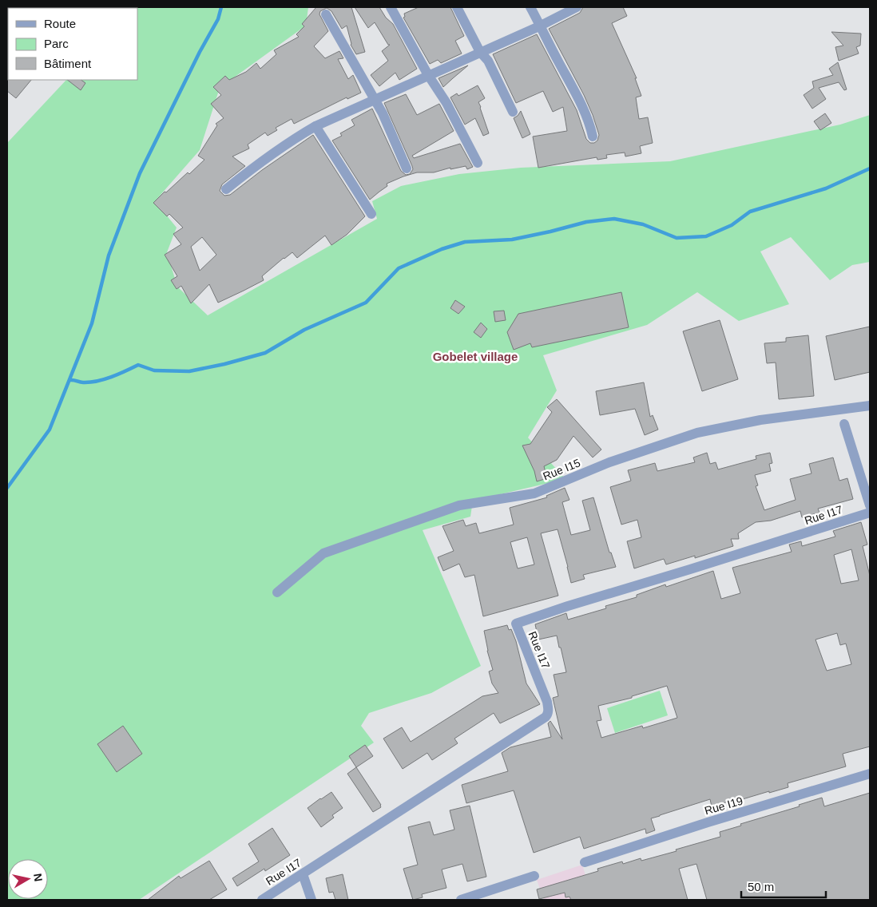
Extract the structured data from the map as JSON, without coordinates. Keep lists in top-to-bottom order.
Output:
{
  "streets": {
    "street": ["Rue I15", "Rue I17", "Rue I19"]
  },
  "districts": ["Gobelet village"],
  "legend": ["Route", "Parc", "Bâtiment"],
  "scale_bar": "50 m",
  "north": "right"
}
